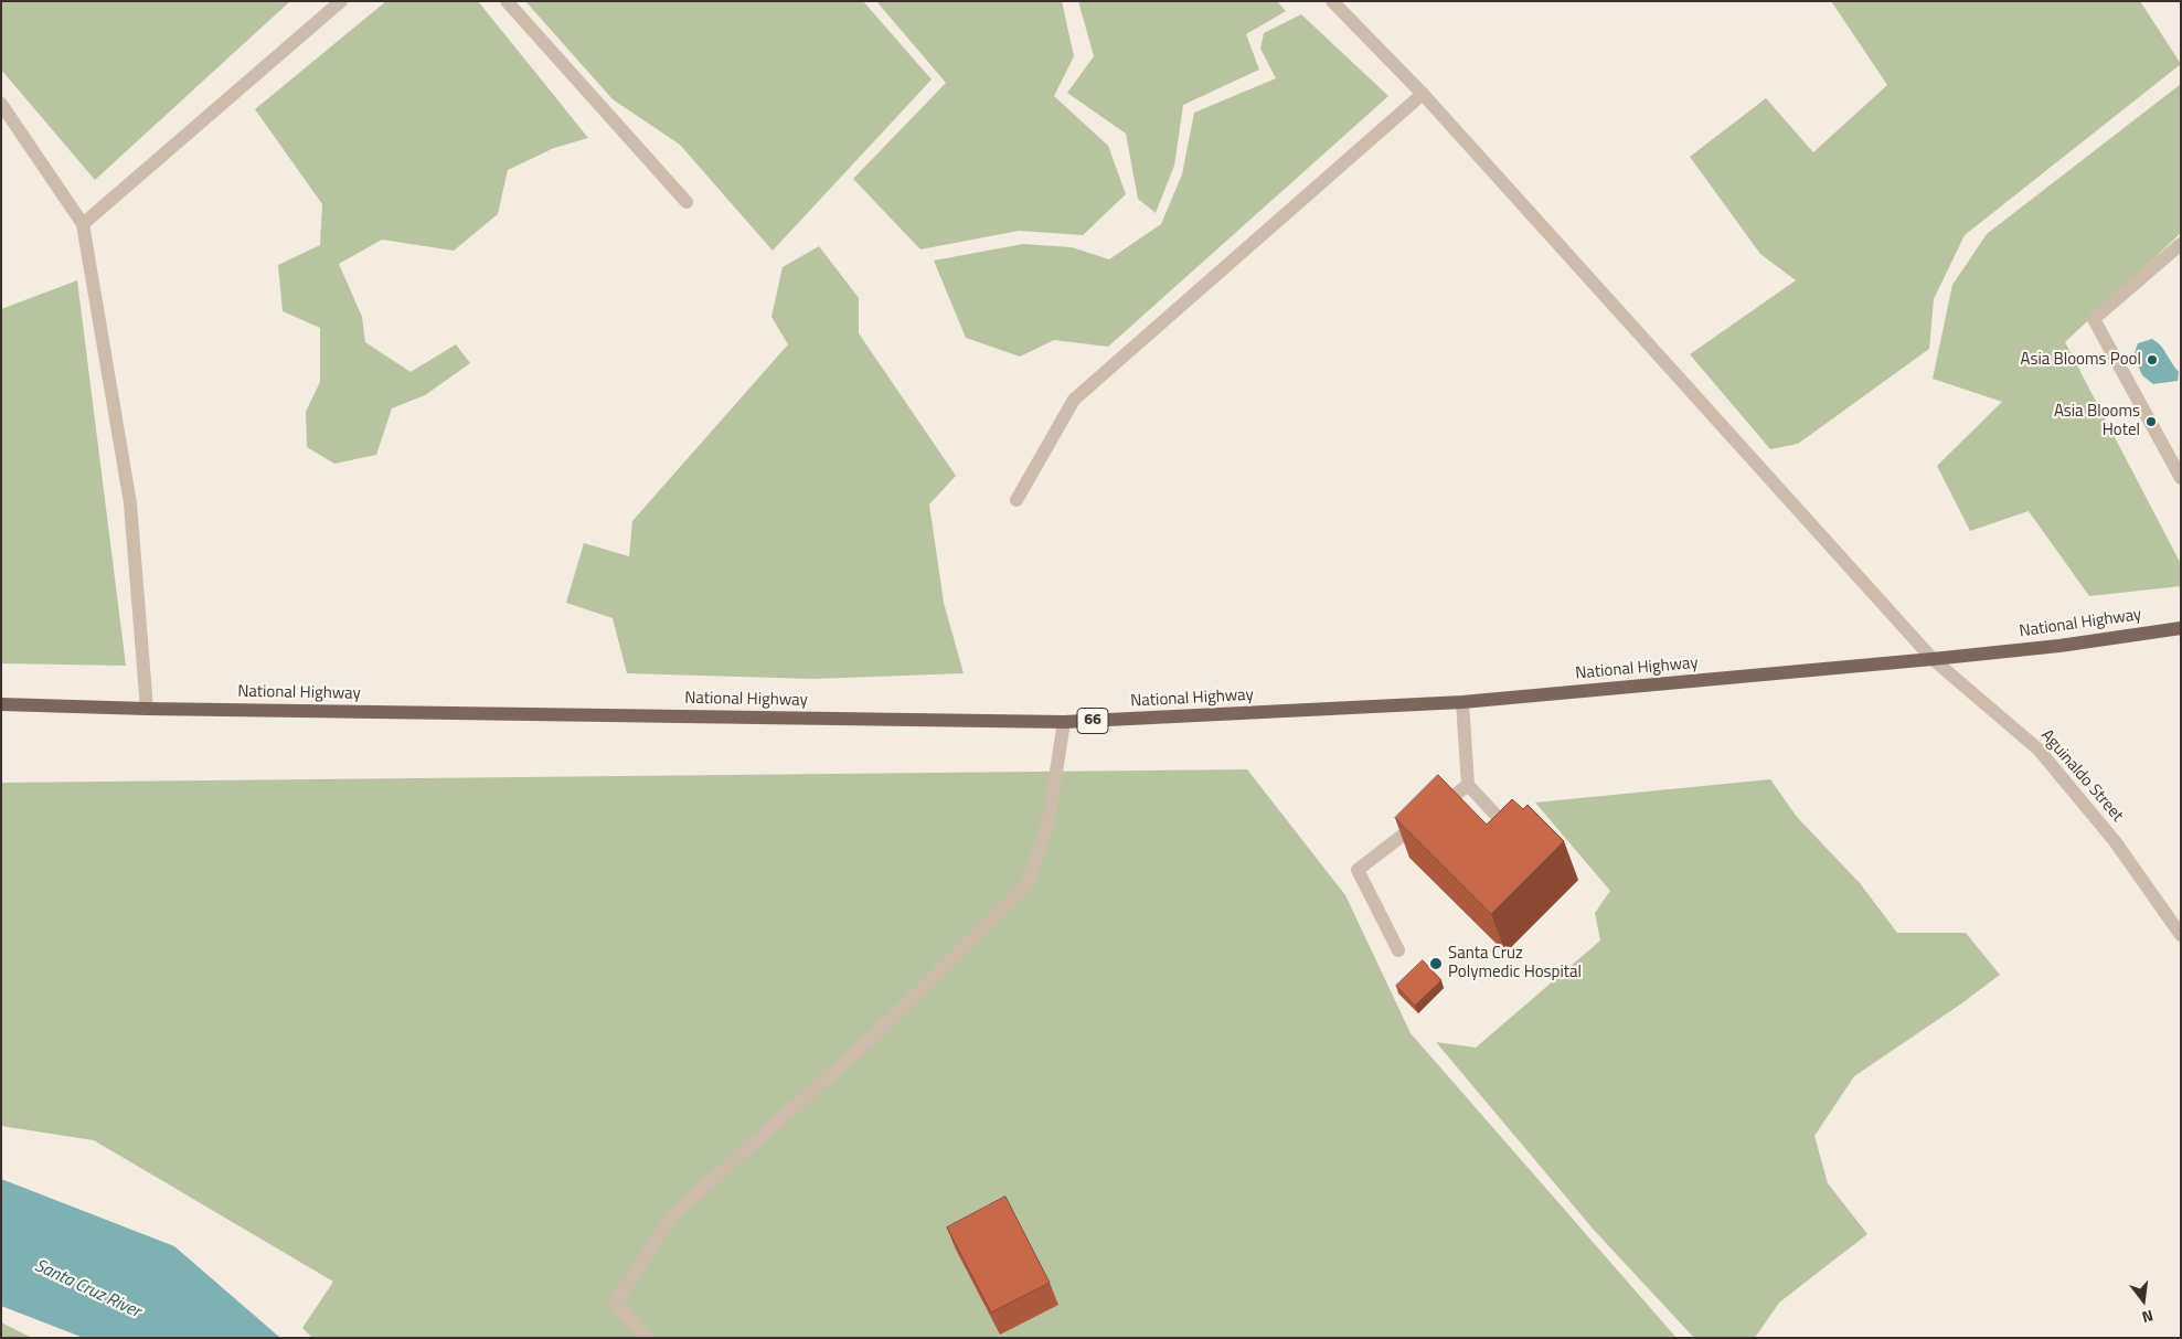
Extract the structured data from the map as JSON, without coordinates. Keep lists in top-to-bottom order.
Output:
{
  "streets": {
    "main road": ["National Highway", "66"],
    "street": ["Aguinaldo Street"]
  },
  "crossings": [
    ["National Highway", "Aguinaldo Street"]
  ],
  "water": ["Santa Cruz River"],
  "places": ["Asia Blooms Pool", "Asia Blooms Hotel", "Santa Cruz Polymedic Hospital"],
  "north": "bottom"
}
